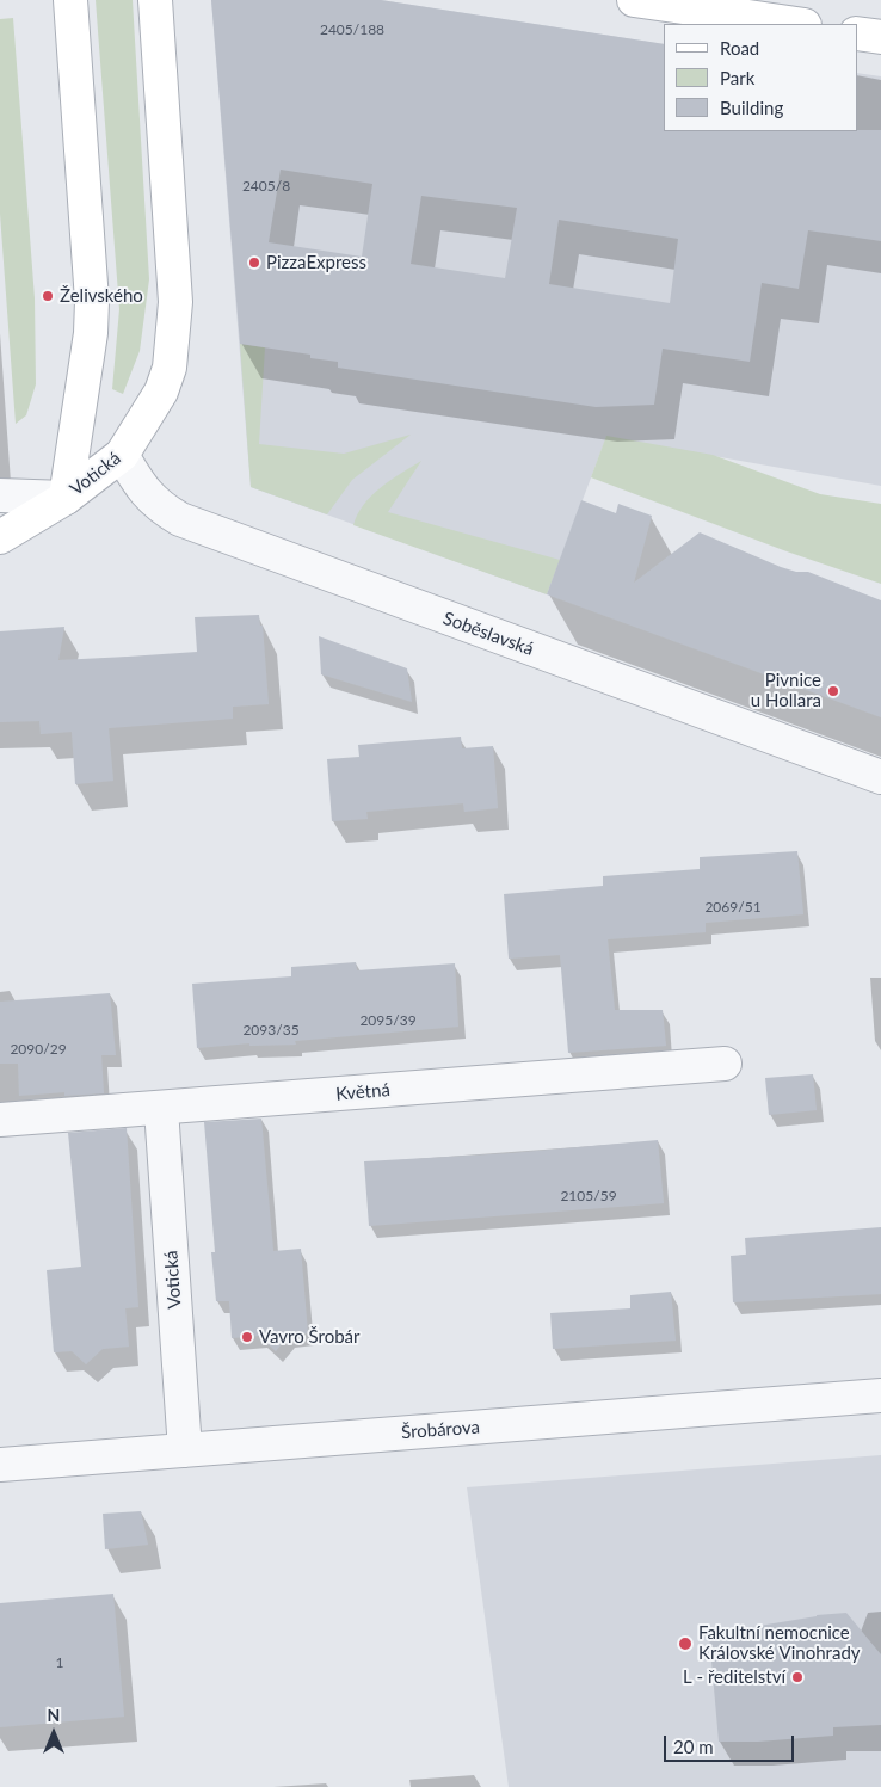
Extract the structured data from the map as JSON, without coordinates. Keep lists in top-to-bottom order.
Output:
{
  "streets": {
    "main road": ["Votická"],
    "street": ["Soběslavská", "Květná", "Šrobárova"]
  },
  "crossings": [
    ["Votická", "Soběslavská"],
    ["Votická", "Květná"],
    ["Votická", "Šrobárova"]
  ],
  "places": [
    "PizzaExpress",
    "Želivského",
    "Pivnice u Hollara",
    "Vavro Šrobár",
    "Fakultní nemocnice Královské Vinohrady",
    "L - ředitelství"
  ],
  "house_numbers": [
    "2405/188",
    "2405/8",
    "2069/51",
    "2095/39",
    "2093/35",
    "2090/29",
    "2105/59",
    "1"
  ],
  "legend": ["Road", "Park", "Building"],
  "scale_bar": "20 m",
  "north": "top"
}
